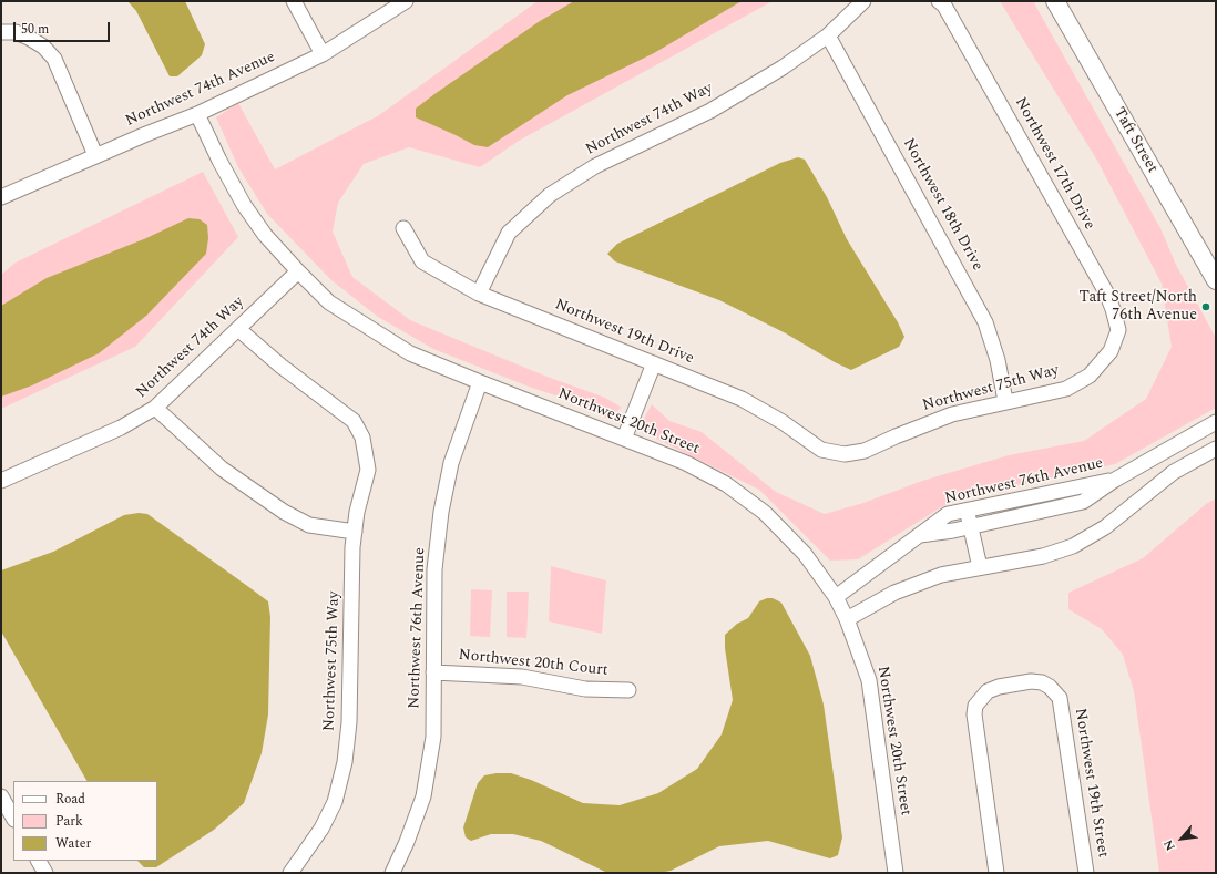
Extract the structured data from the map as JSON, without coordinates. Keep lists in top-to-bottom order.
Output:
{
  "streets": {
    "street": [
      "Northwest 74th Avenue",
      "Northwest 74th Way",
      "Taft Street",
      "Northwest 17th Drive",
      "Northwest 18th Drive",
      "Northwest 19th Drive",
      "Northwest 75th Way",
      "Northwest 20th Street",
      "Northwest 76th Avenue",
      "Northwest 20th Court",
      "Northwest 19th Street"
    ]
  },
  "crossings": [
    ["Northwest 74th Avenue", "Northwest 20th Street"],
    ["Northwest 74th Way", "Northwest 18th Drive"],
    ["Northwest 74th Way", "Northwest 19th Drive"],
    ["Northwest 74th Way", "Northwest 75th Way"],
    ["Northwest 74th Way", "Northwest 20th Street"],
    ["Northwest 17th Drive", "Northwest 75th Way"],
    ["Northwest 18th Drive", "Northwest 75th Way"],
    ["Northwest 19th Drive", "Northwest 75th Way"],
    ["Northwest 20th Street", "Northwest 76th Avenue"],
    ["Northwest 76th Avenue", "Northwest 20th Court"]
  ],
  "places": ["Taft Street/North 76th Avenue"],
  "legend": ["Road", "Park", "Water"],
  "scale_bar": "50 m",
  "north": "bottom left"
}
